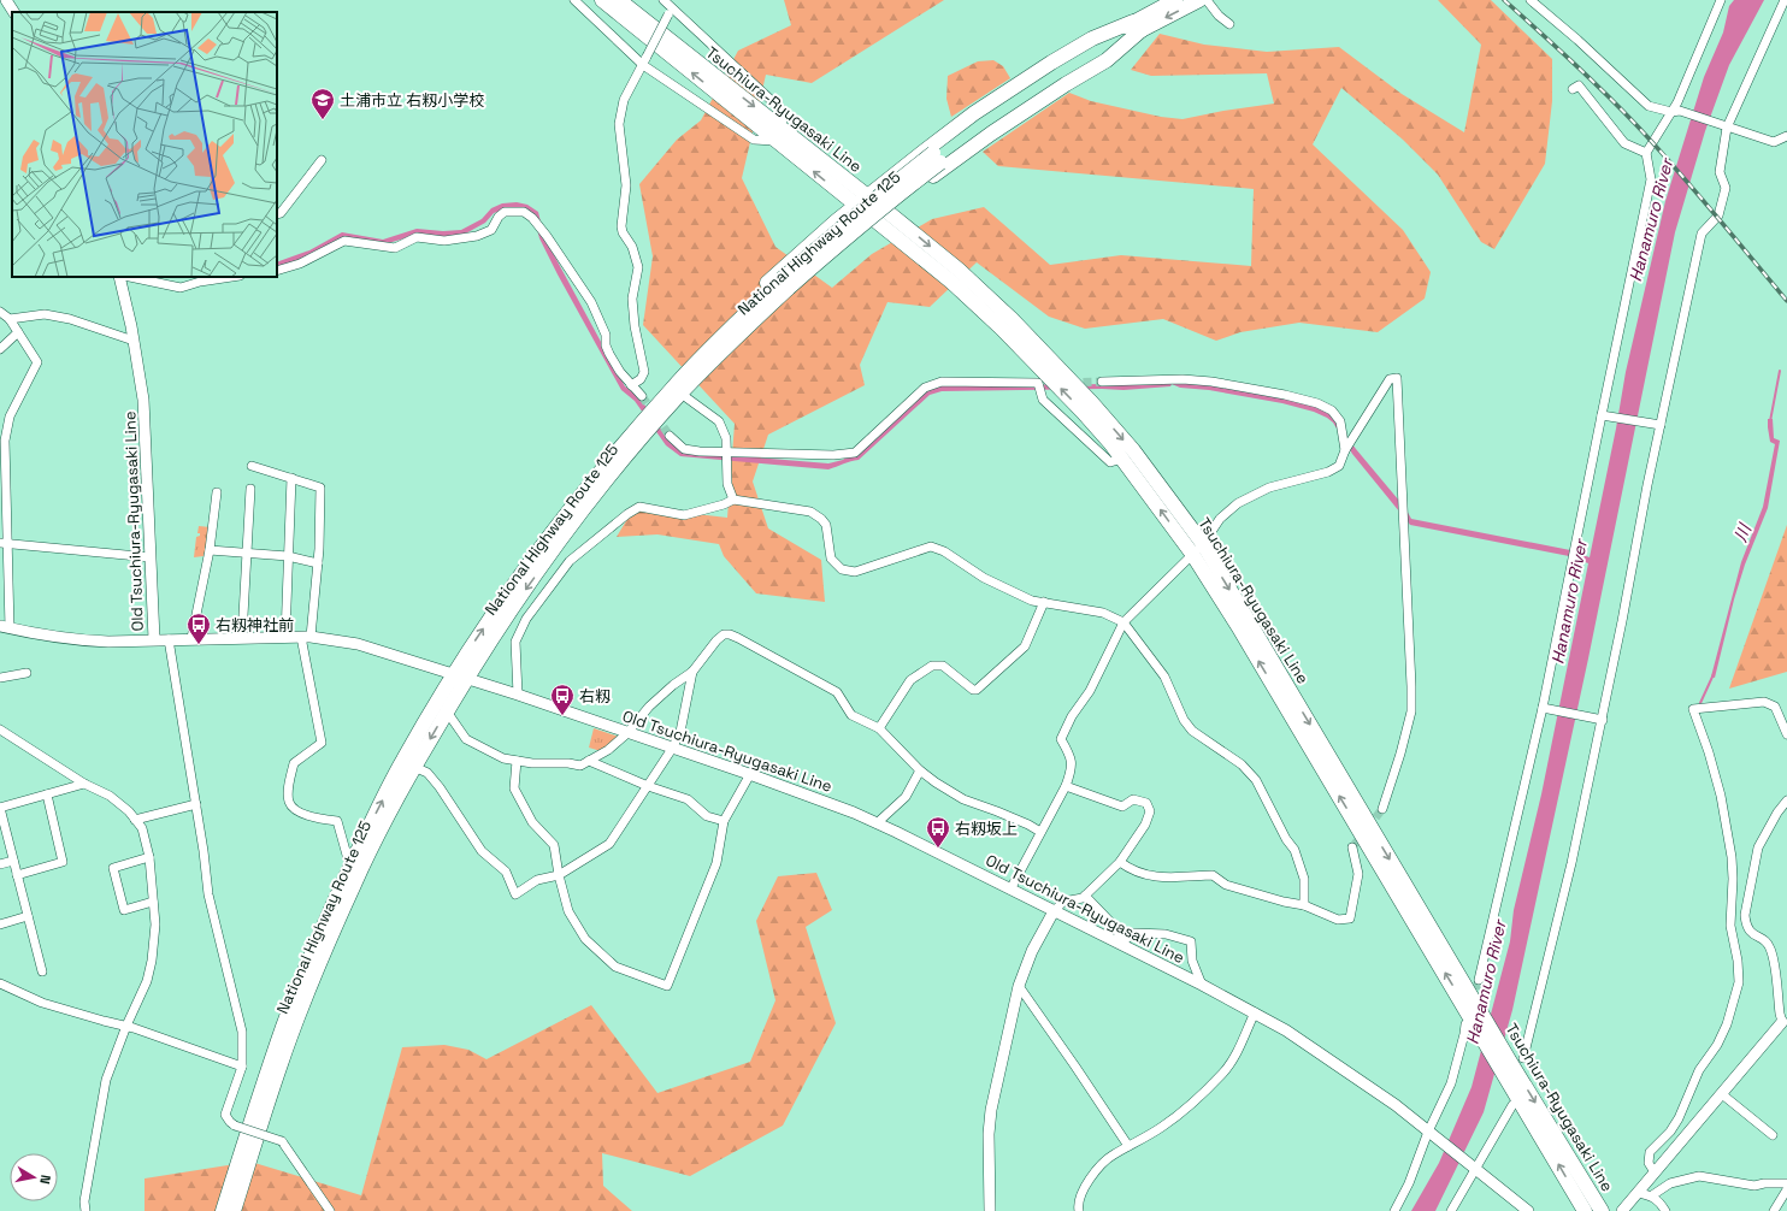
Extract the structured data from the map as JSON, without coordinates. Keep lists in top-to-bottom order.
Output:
{
  "streets": {
    "main road": ["Tsuchiura-Ryugasaki Line", "National Highway Route 125"],
    "street": ["Old Tsuchiura-Ryugasaki Line"]
  },
  "crossings": [
    ["National Highway Route 125", "Old Tsuchiura-Ryugasaki Line"]
  ],
  "water": ["Hanamuro River", "川"],
  "places": {
    "school or university": ["土浦市立 右籾小学校"],
    "bus stop": ["右籾神社前", "右籾", "右籾坂上"]
  },
  "north": "right"
}
